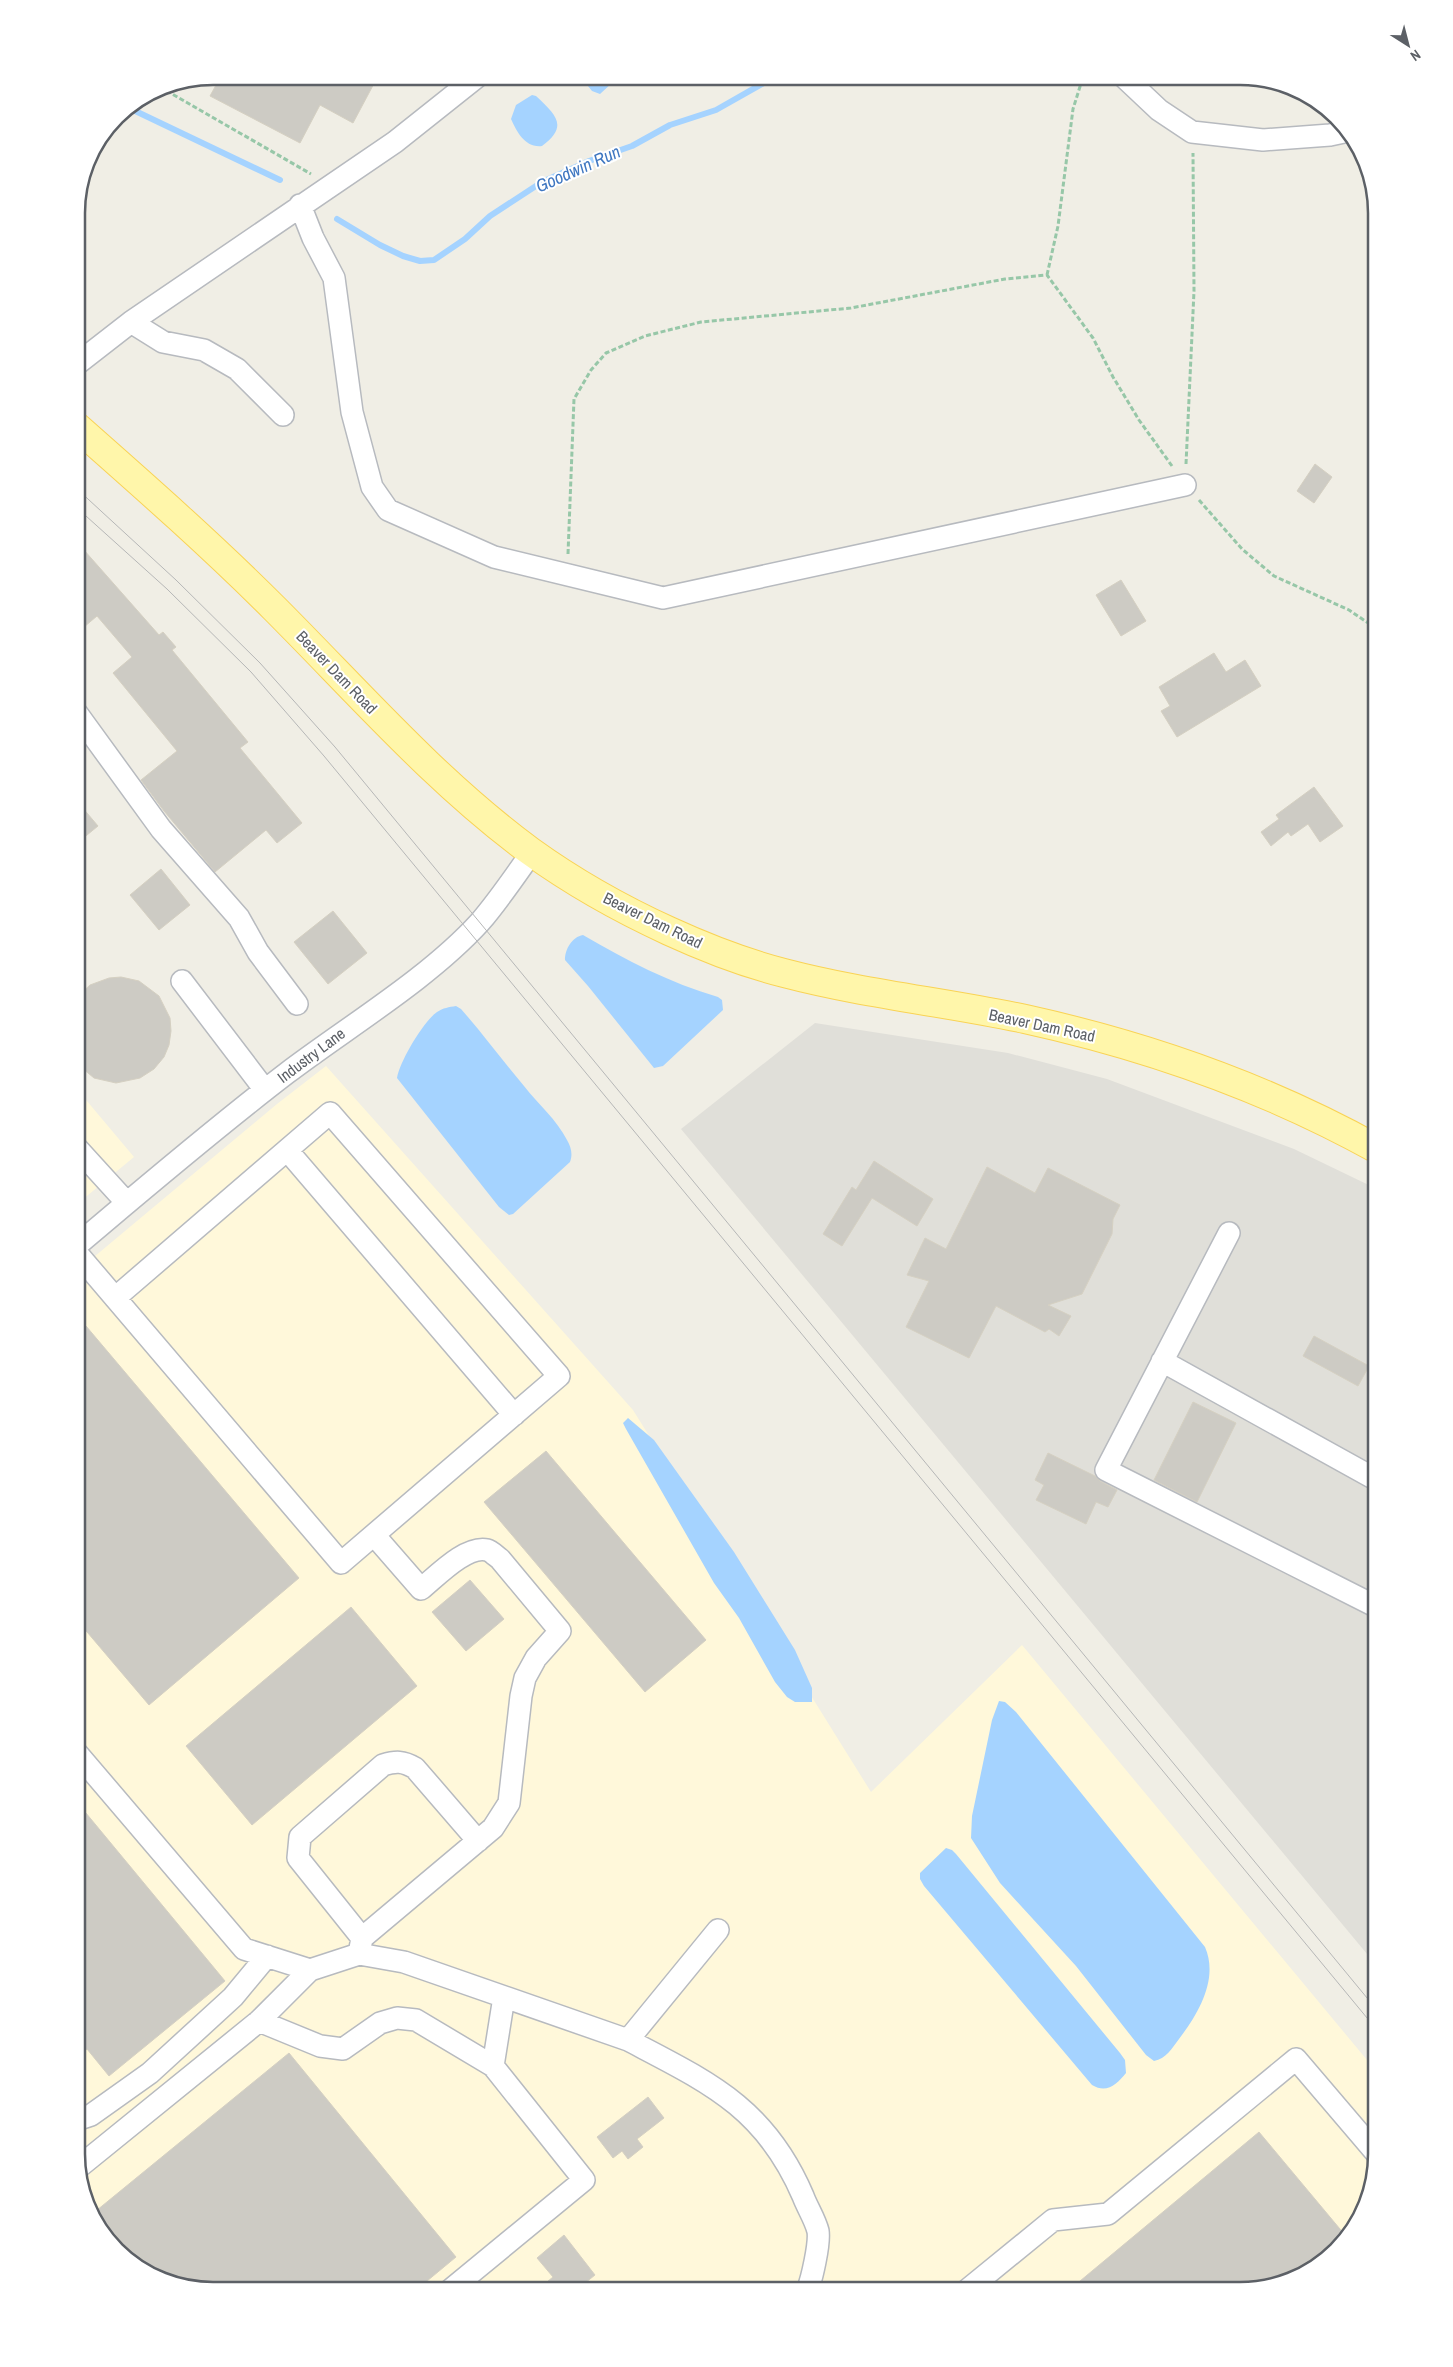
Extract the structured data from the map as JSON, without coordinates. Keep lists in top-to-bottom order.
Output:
{
  "streets": {
    "main road": ["Beaver Dam Road"],
    "street": ["Industry Lane"]
  },
  "crossings": [
    ["Beaver Dam Road", "Industry Lane"]
  ],
  "water": ["Goodwin Run"],
  "north": "bottom right"
}
